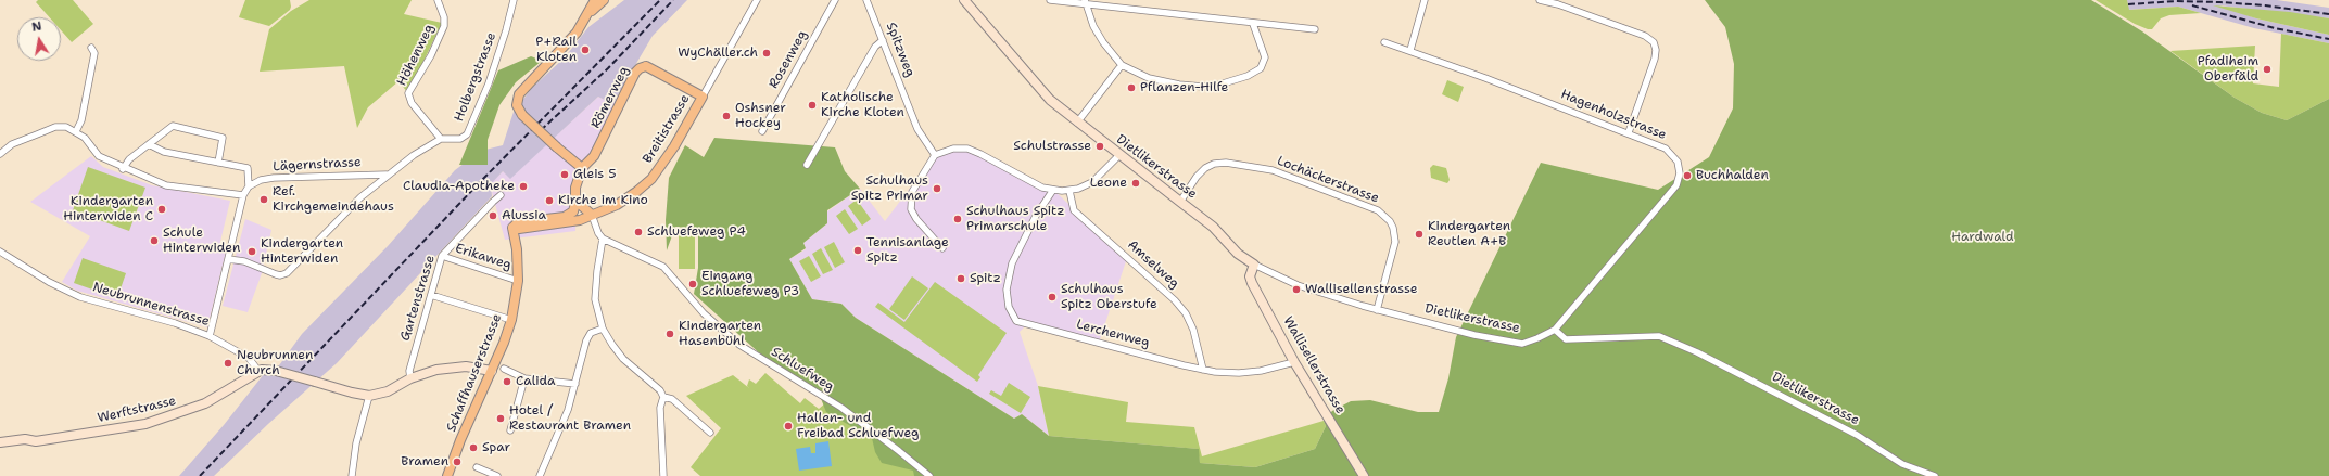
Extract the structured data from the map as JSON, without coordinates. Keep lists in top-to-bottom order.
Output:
{
  "streets": {
    "main road": ["Römerweg", "Breitistrasse", "Schaffhauserstrasse"],
    "street": [
      "Spitzweg",
      "Höhenweg",
      "Rosenweg",
      "Holbergstrasse",
      "Hagenholzstrasse",
      "Lägernstrasse",
      "Dietlikerstrasse",
      "Lochäckerstrasse",
      "Erikaweg",
      "Amselweg",
      "Gartenstrasse",
      "Neubrunnenstrasse",
      "Lerchenweg",
      "Wallisellerstrasse",
      "Schluefweg",
      "Werftstrasse"
    ]
  },
  "crossings": [
    ["Höhenweg", "Holbergstrasse"],
    ["Römerweg", "Breitistrasse"],
    ["Römerweg", "Schaffhauserstrasse"],
    ["Hagenholzstrasse", "Dietlikerstrasse"],
    ["Breitistrasse", "Schaffhauserstrasse"],
    ["Dietlikerstrasse", "Lochäckerstrasse"],
    ["Dietlikerstrasse", "Wallisellerstrasse"],
    ["Erikaweg", "Gartenstrasse"],
    ["Erikaweg", "Schaffhauserstrasse"],
    ["Amselweg", "Lerchenweg"],
    ["Neubrunnenstrasse", "Werftstrasse"],
    ["Lerchenweg", "Wallisellerstrasse"]
  ],
  "parks": ["Hardwald"],
  "places": [
    "P+Rail Kloten",
    "WyChäller.ch",
    "Pfadiheim Oberfäld",
    "Pflanzen-Hilfe",
    "Katholische Kirche Kloten",
    "Oshsner Hockey",
    "Schulstrasse",
    "Gleis 5",
    "Buchhalden",
    "Leone",
    "Claudia-Apotheke",
    "Schulhaus Spitz Primar",
    "Ref. Kirchgemeindehaus",
    "Kirche im Kino",
    "Kindergarten Hinterwiden C",
    "Alussia",
    "Schulhaus Spitz Primarschule",
    "Schluefeweg P4",
    "Kindergarten Reutlen A+B",
    "Schule Hinterwiden",
    "Tennisanlage Spitz",
    "Kindergarten Hinterwiden",
    "Spitz",
    "Eingang Schluefeweg P3",
    "Wallisellenstrasse",
    "Schulhaus Spitz Oberstufe",
    "Kindergarten Hasenbühl",
    "Neubrunnen Church",
    "Calida",
    "Hotel / Restaurant Bramen",
    "Hallen- und Freibad Schluefweg",
    "Spar",
    "Bramen"
  ],
  "north": "top"
}
